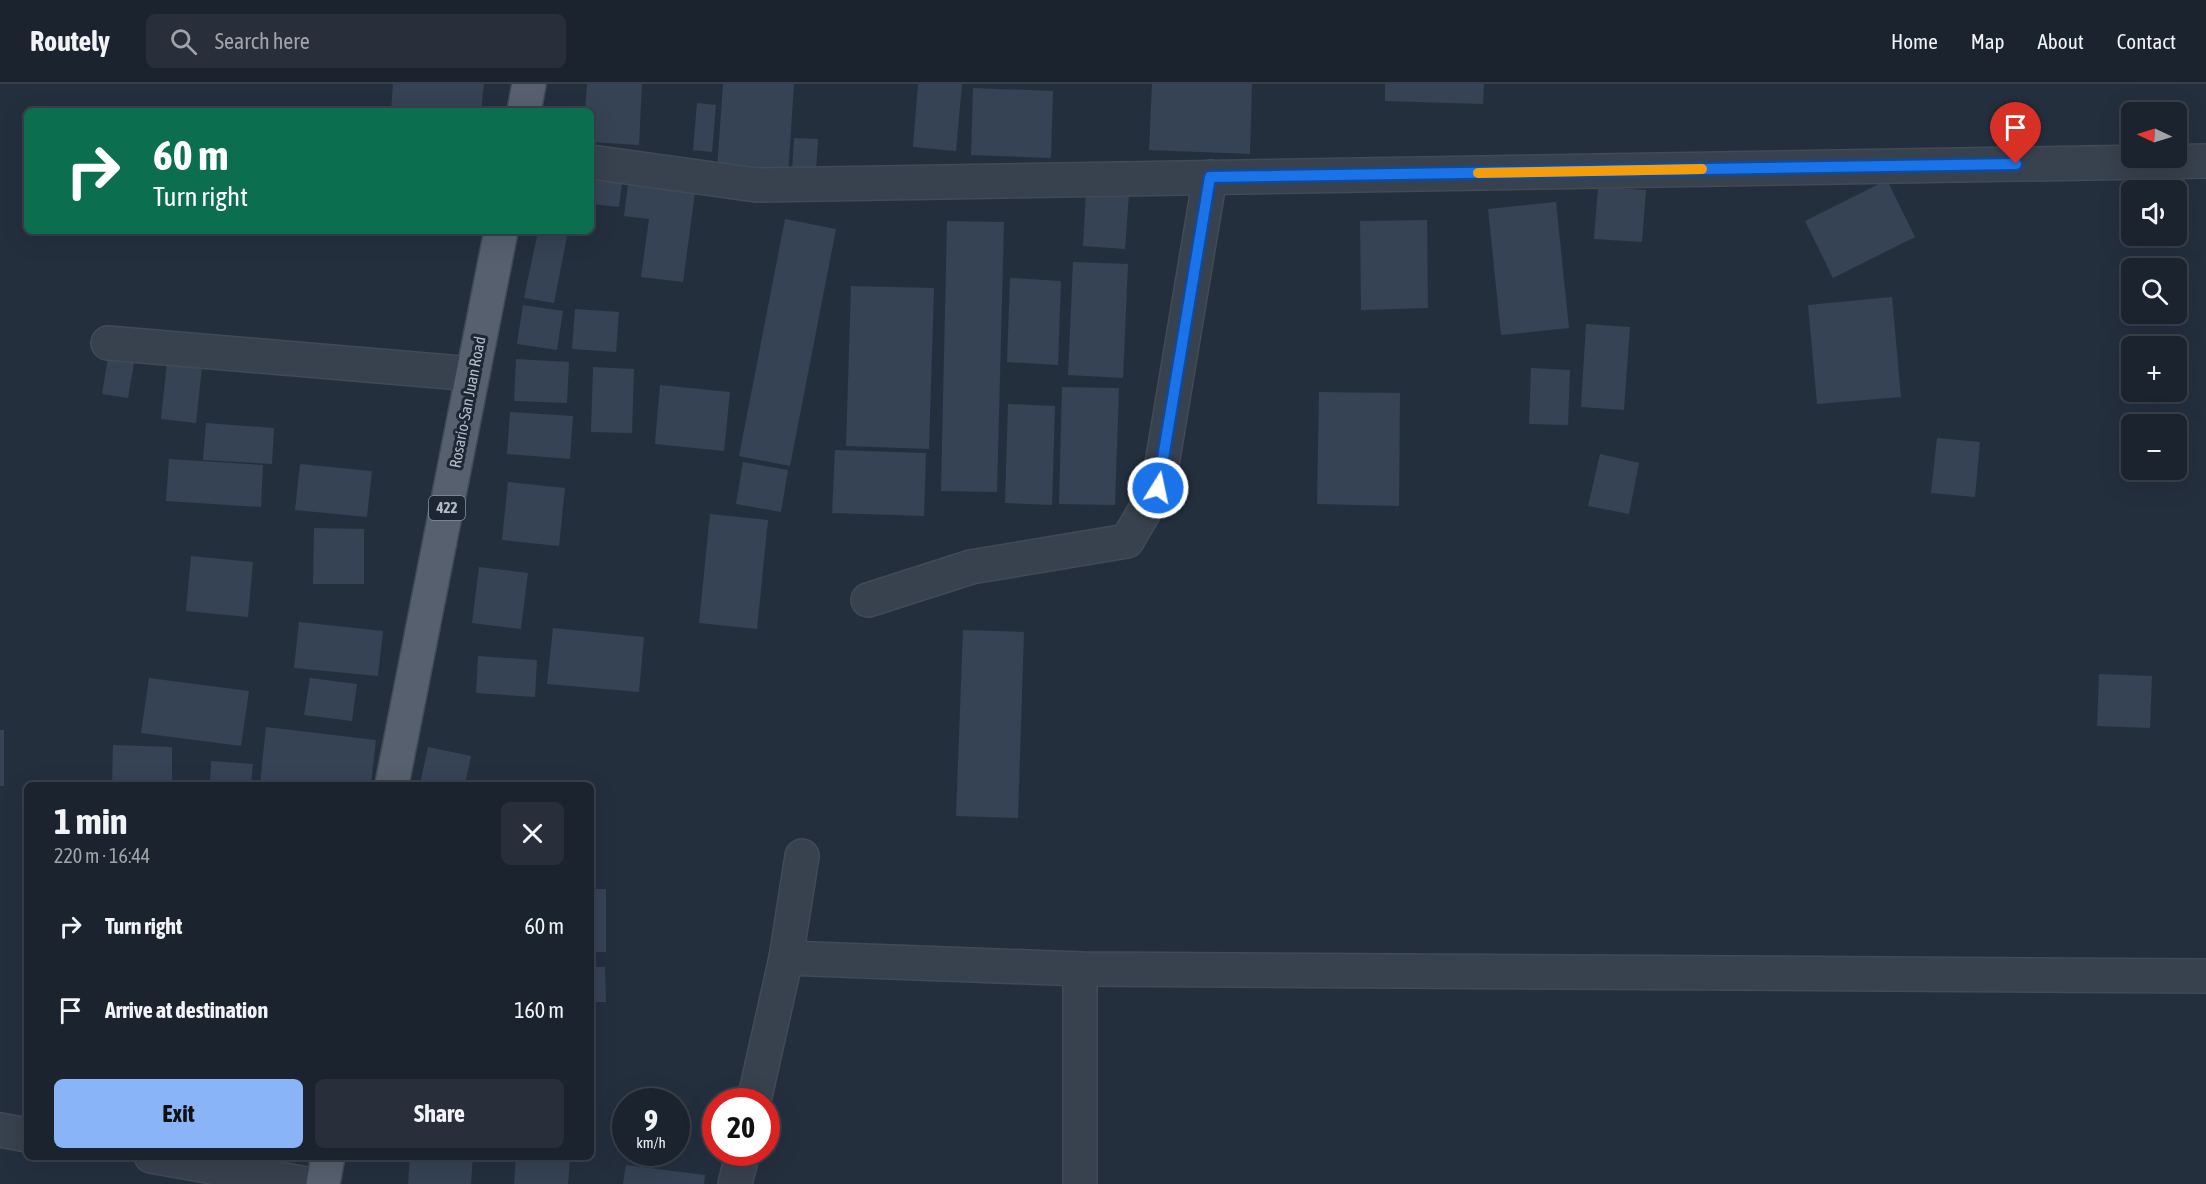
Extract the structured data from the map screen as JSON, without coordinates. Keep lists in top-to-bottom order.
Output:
{
  "streets": {
    "main road": ["Rosario-San Juan Road", "422"]
  },
  "north": "left",
  "page": {
    "header": "Routely",
    "search": "Search here",
    "nav": [
      "Home",
      "Map",
      "About",
      "Contact"
    ],
    "map_buttons": ["+", "−"],
    "turn": ["60 m", "Turn right"],
    "heading": ["1 min", "220 m · 16:44"],
    "list": [
      {
        "name": "Turn right",
        "value": "60 m"
      },
      {
        "name": "Arrive at destination",
        "value": "160 m"
      }
    ],
    "buttons": ["Exit", "Share"],
    "speed": "9 km/h",
    "limit": "20"
  }
}
